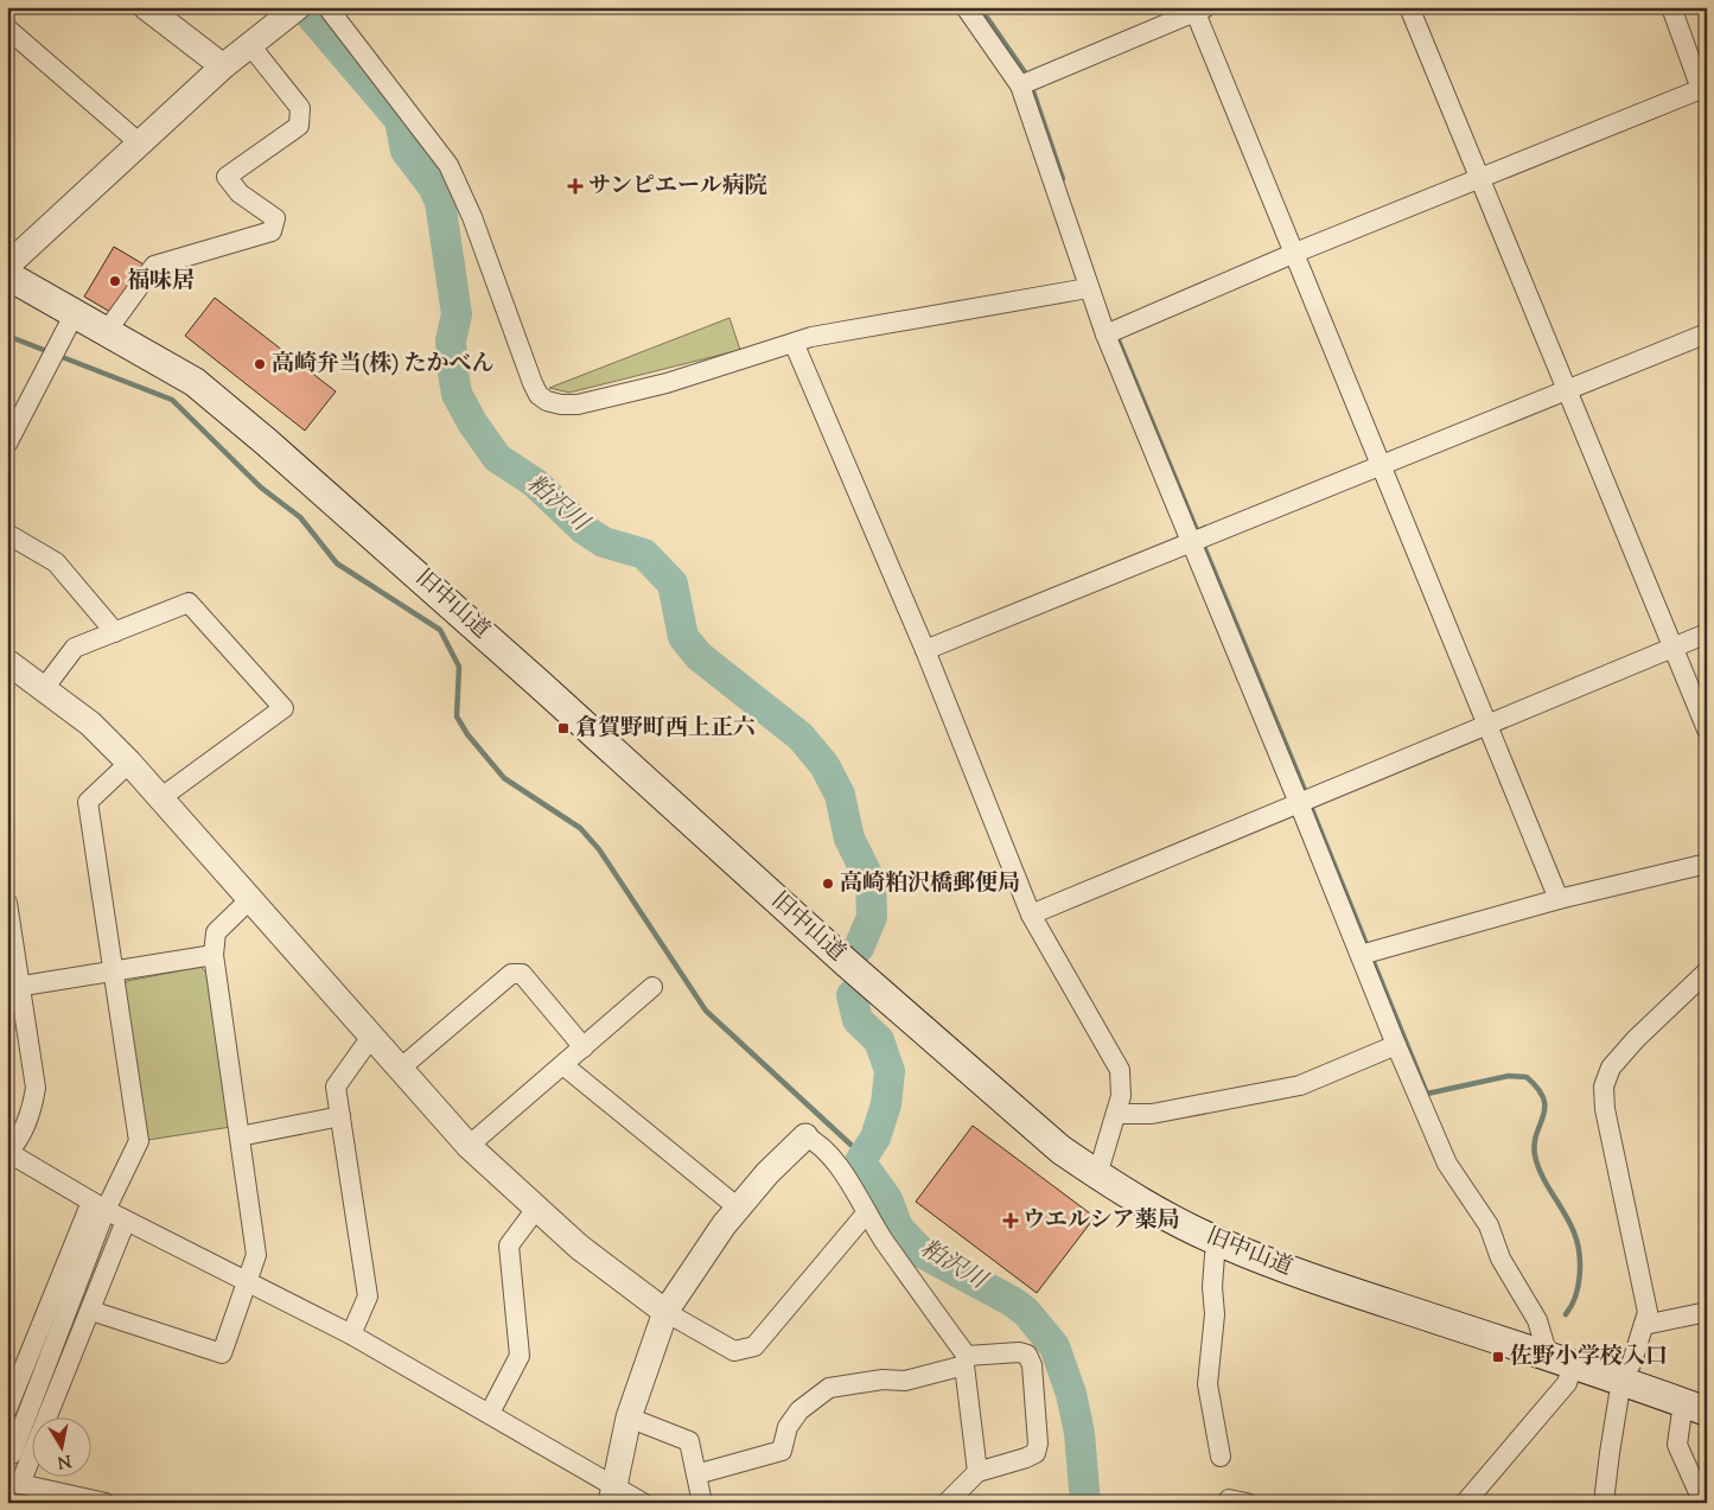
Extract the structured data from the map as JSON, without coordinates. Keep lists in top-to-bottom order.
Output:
{
  "streets": {
    "main road": ["旧中山道"]
  },
  "water": ["粕沢川"],
  "places": {
    "health": ["サンピエール病院", "ウエルシア薬局"],
    "other": ["福味居", "高崎弁当(株) たかべん", "高崎粕沢橋郵便局"],
    "transit": ["倉賀野町西上正六", "佐野小学校入口"]
  },
  "north": "bottom"
}
